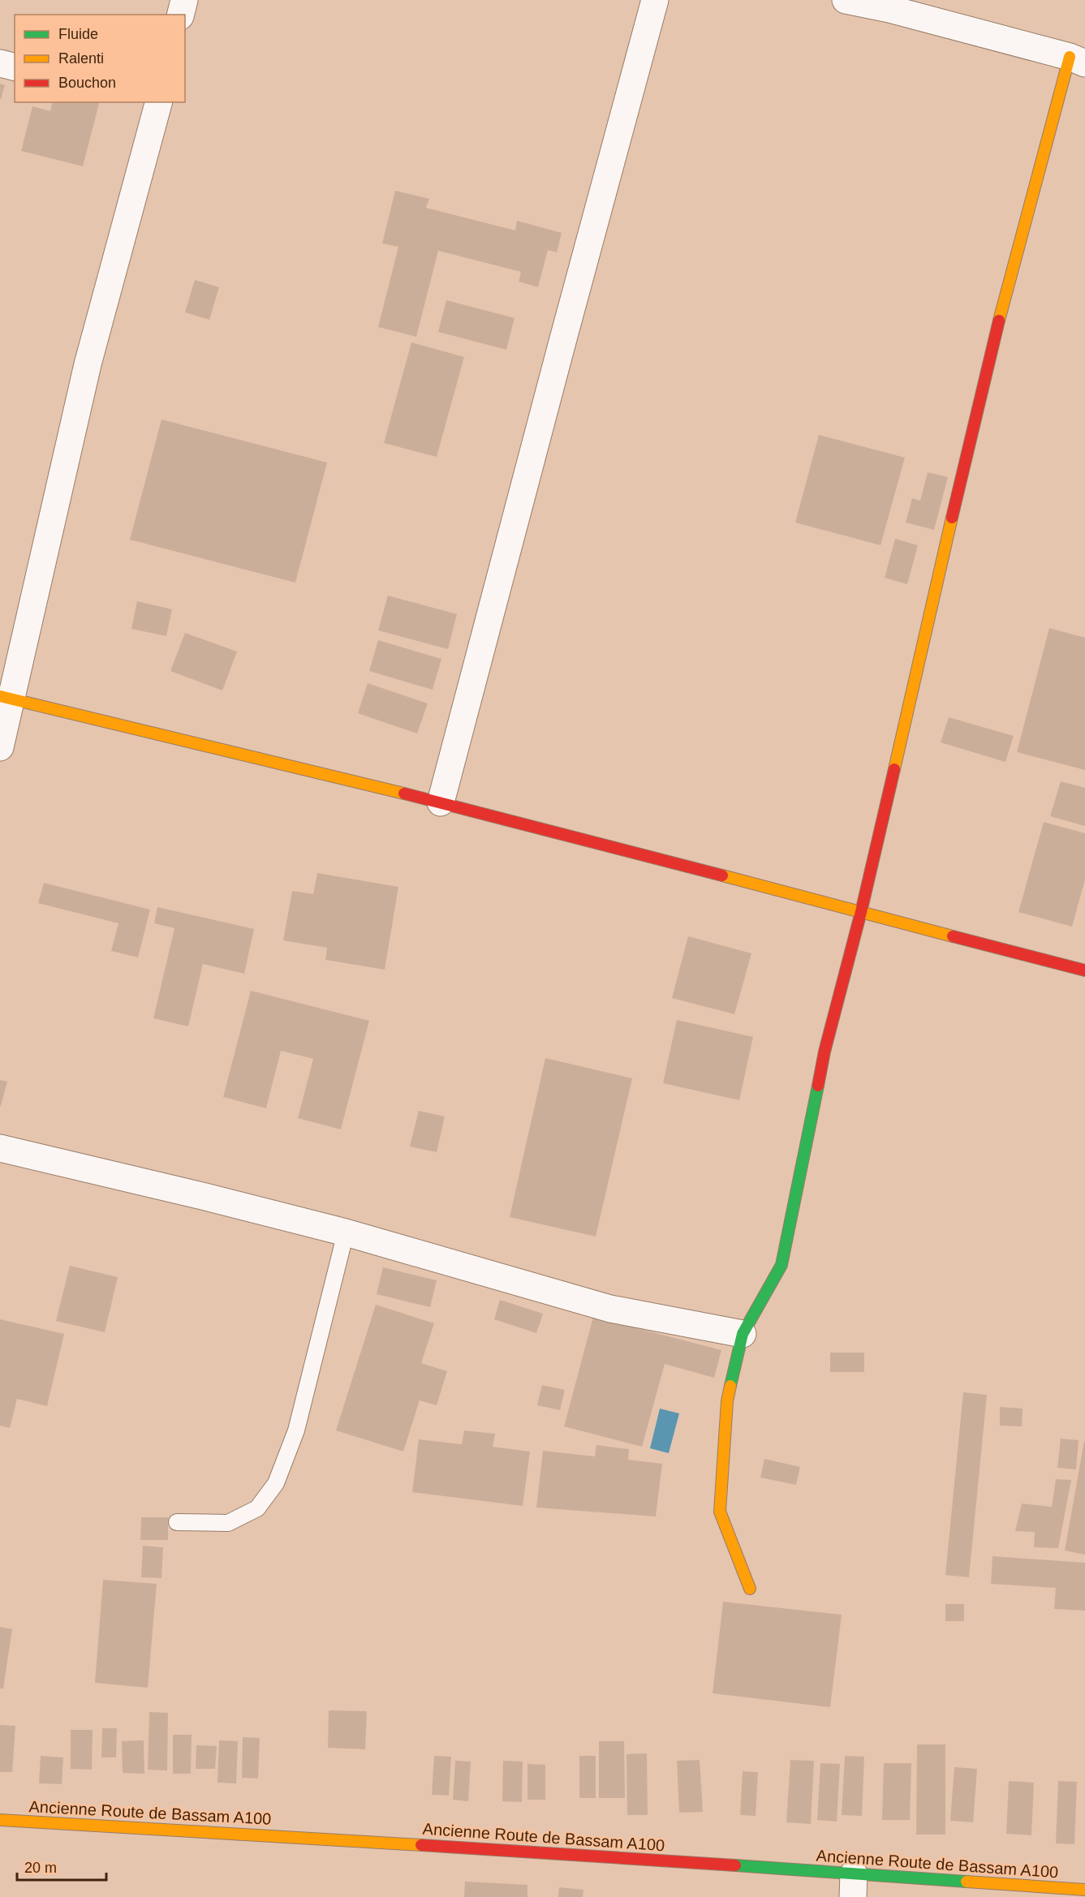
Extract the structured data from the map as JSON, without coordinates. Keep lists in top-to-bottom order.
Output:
{
  "streets": {
    "street": ["Ancienne Route de Bassam A100"]
  },
  "legend": ["Fluide", "Ralenti", "Bouchon"],
  "scale_bar": "20 m"
}
